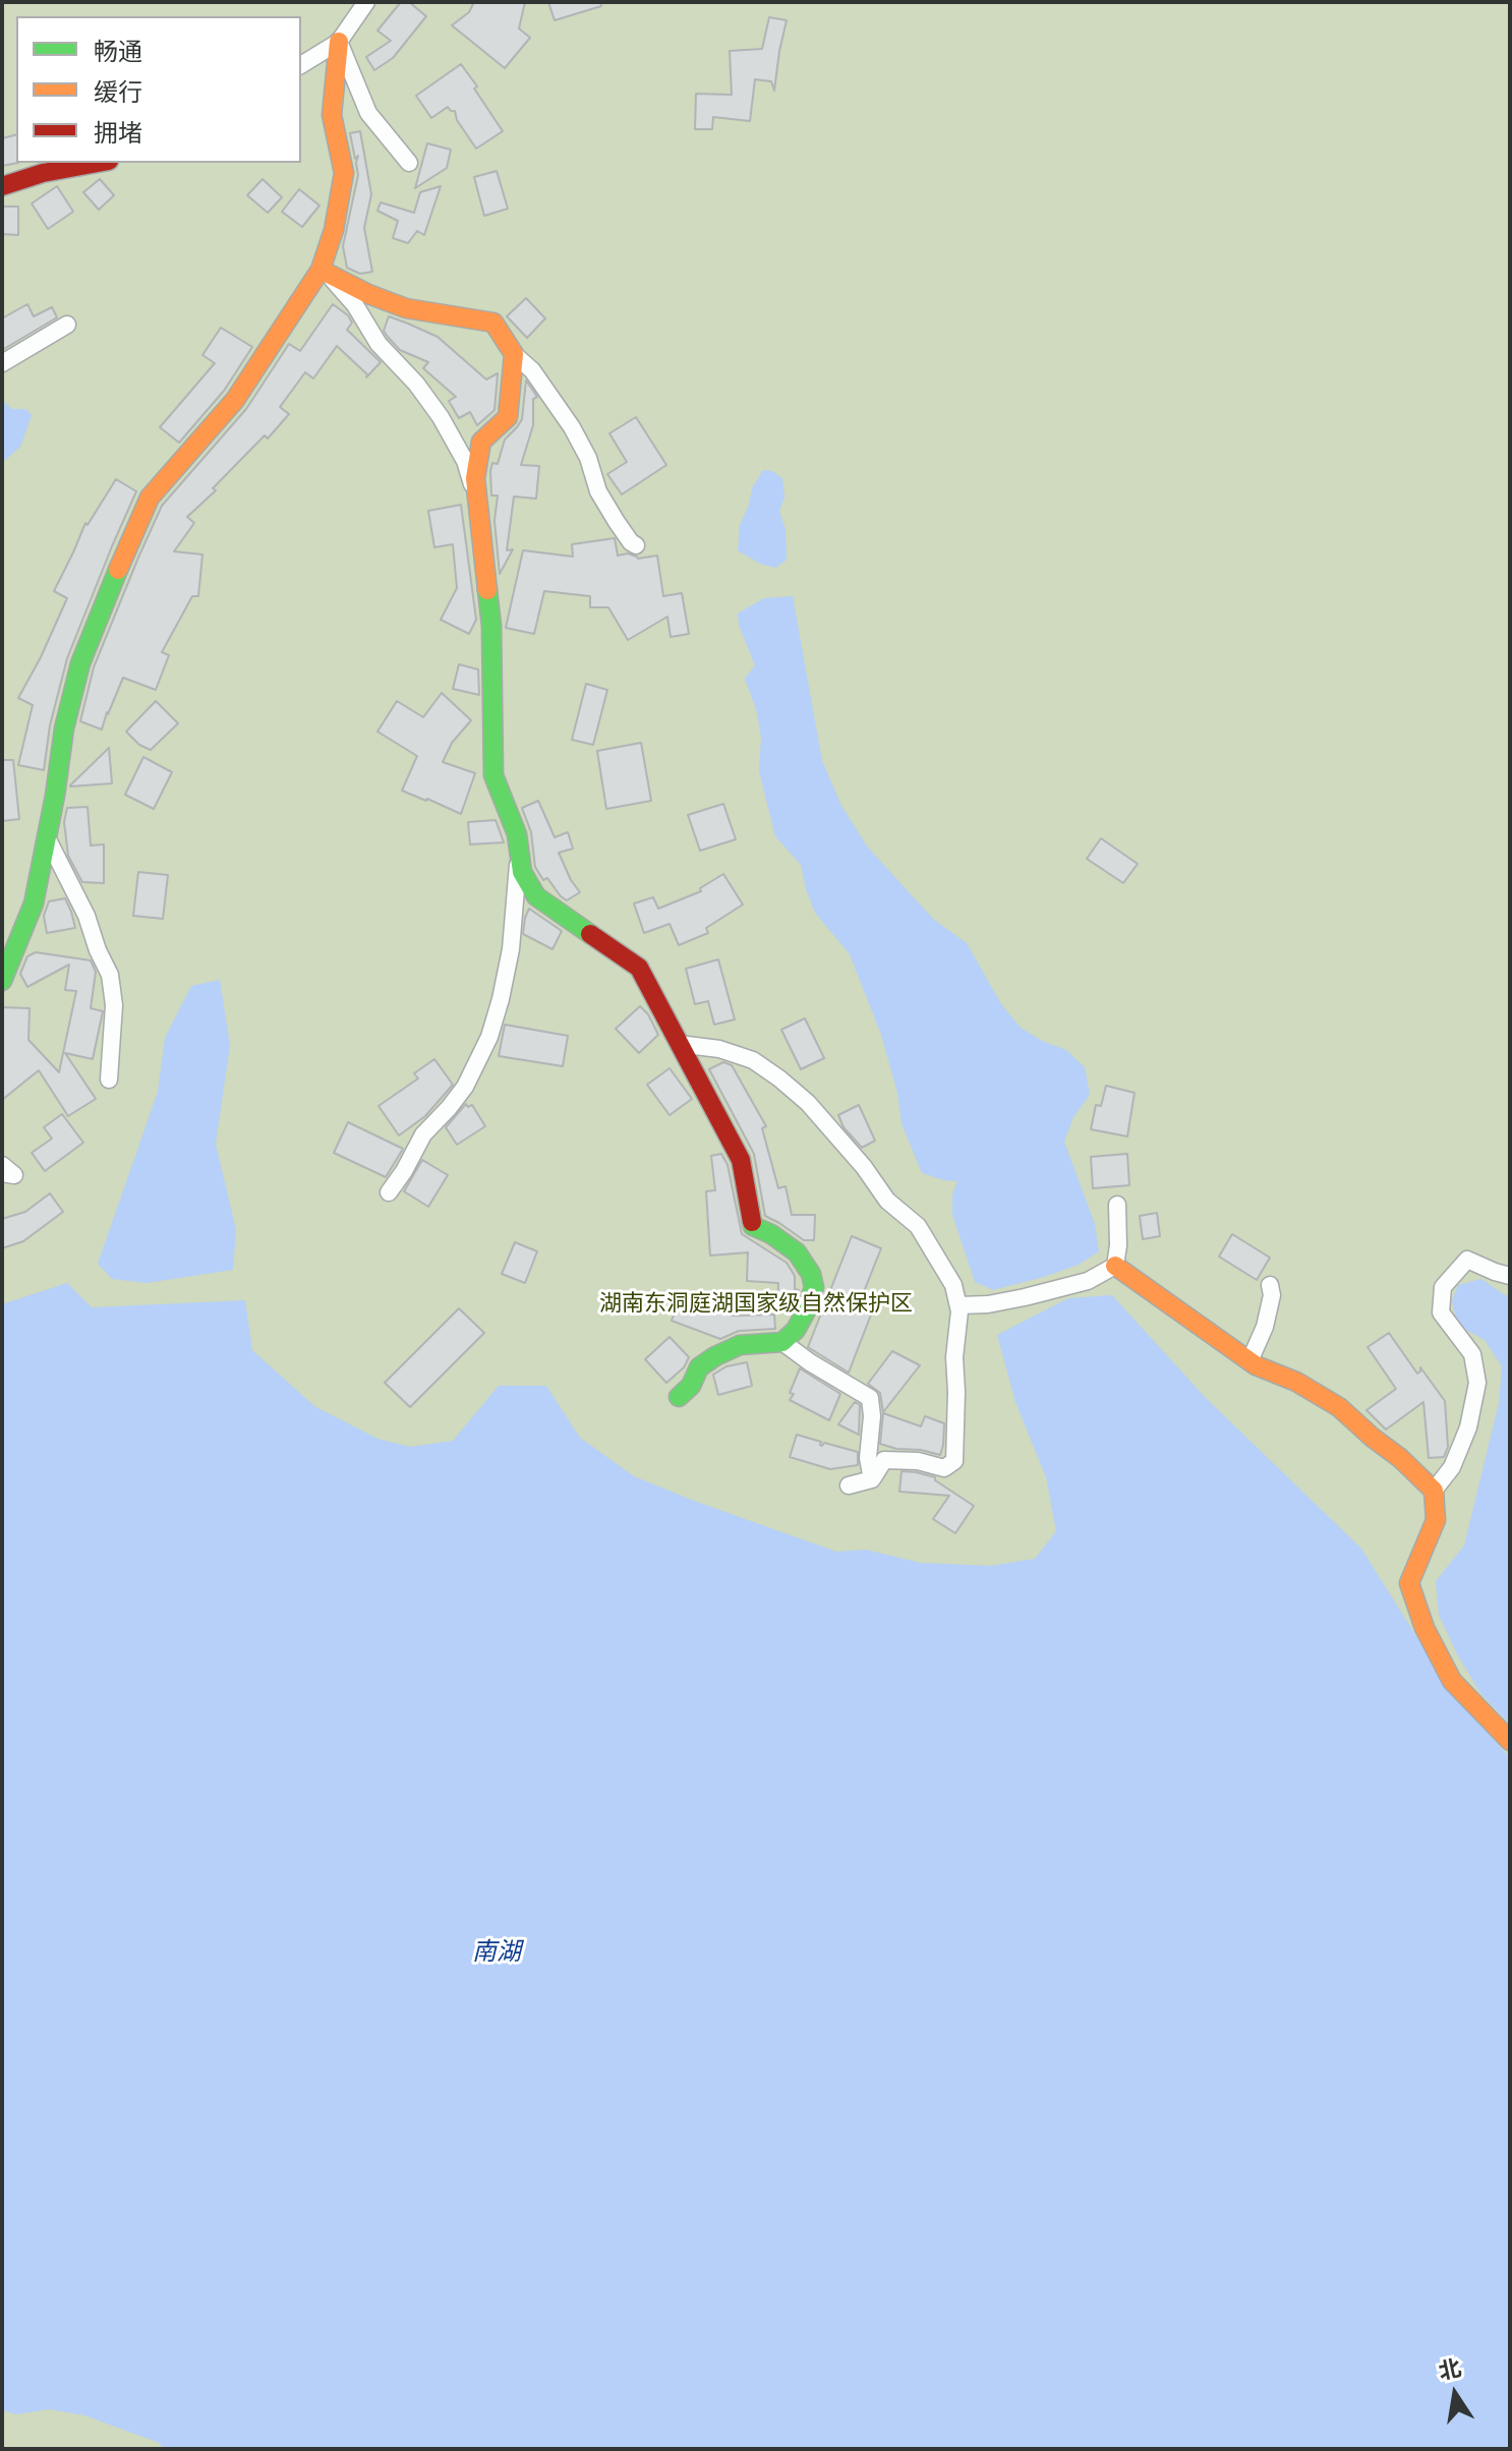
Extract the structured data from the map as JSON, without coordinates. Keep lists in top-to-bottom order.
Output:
{
  "water": ["南湖"],
  "parks": ["湖南东洞庭湖国家级自然保护区"],
  "legend": ["畅通", "缓行", "拥堵"],
  "north": "top"
}
